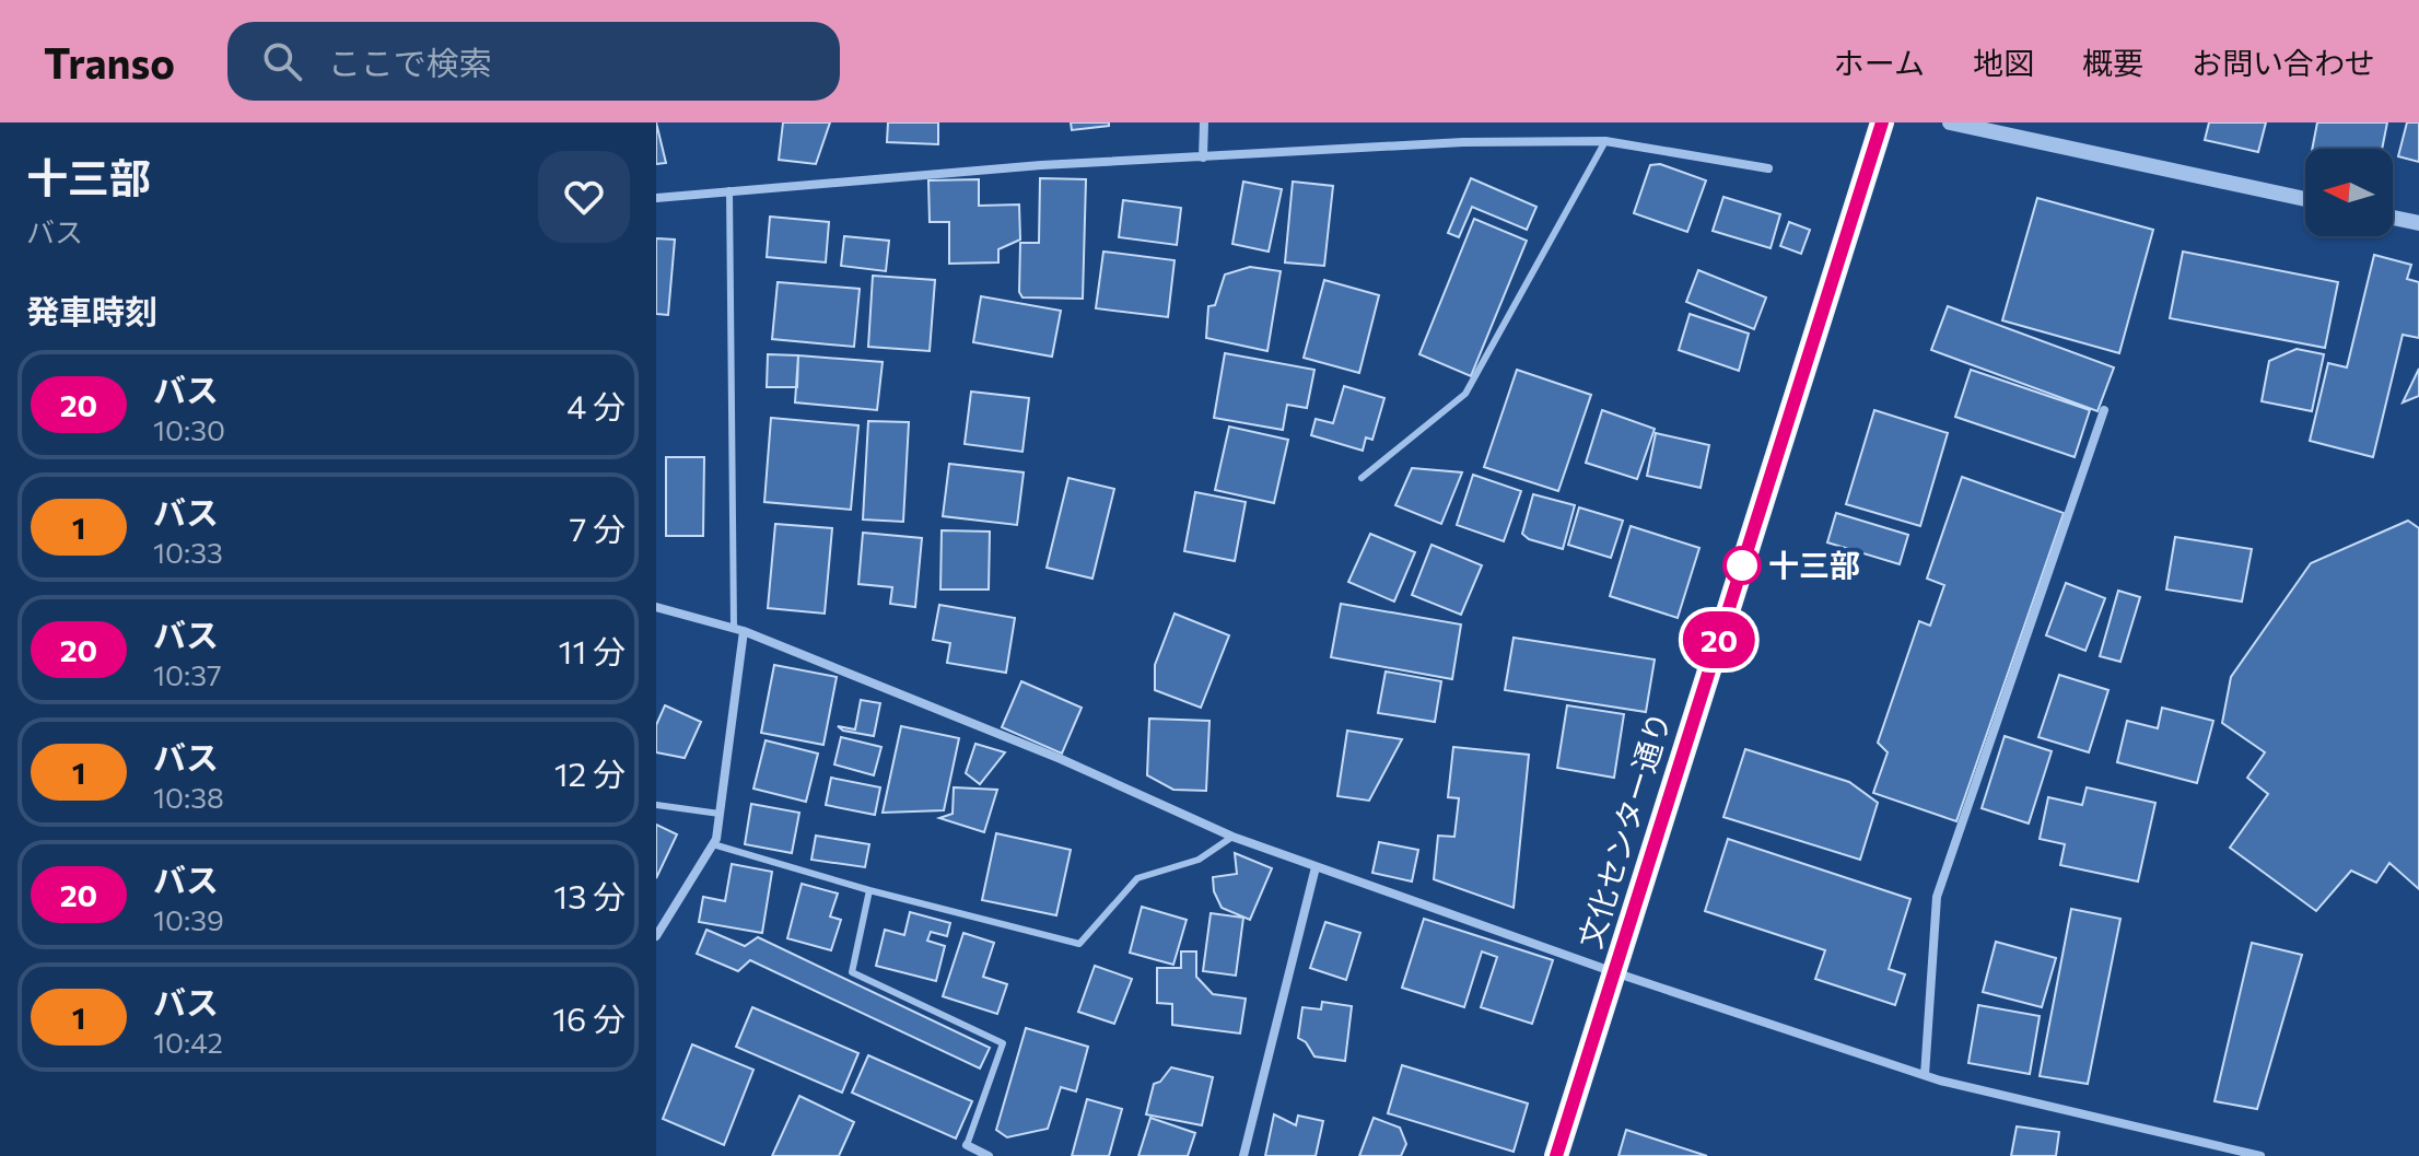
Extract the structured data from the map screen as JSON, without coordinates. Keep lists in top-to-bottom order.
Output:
{
  "streets": {
    "highway": ["文化センター通り"]
  },
  "places": ["十三部"],
  "lines": ["bus line 20"],
  "north": "left",
  "page": {
    "header": "Transo",
    "search": "ここで検索",
    "nav": [
      "ホーム",
      "地図",
      "概要",
      "お問い合わせ"
    ],
    "heading": [
      ["十三部", "バス"],
      "発車時刻"
    ],
    "on_map": "20",
    "list": [
      {
        "mark": "20",
        "name": "バス",
        "note": "10:30",
        "value": "4 分"
      },
      {
        "mark": "1",
        "name": "バス",
        "note": "10:33",
        "value": "7 分"
      },
      {
        "mark": "20",
        "name": "バス",
        "note": "10:37",
        "value": "11 分"
      },
      {
        "mark": "1",
        "name": "バス",
        "note": "10:38",
        "value": "12 分"
      },
      {
        "mark": "20",
        "name": "バス",
        "note": "10:39",
        "value": "13 分"
      },
      {
        "mark": "1",
        "name": "バス",
        "note": "10:42",
        "value": "16 分"
      }
    ]
  }
}
